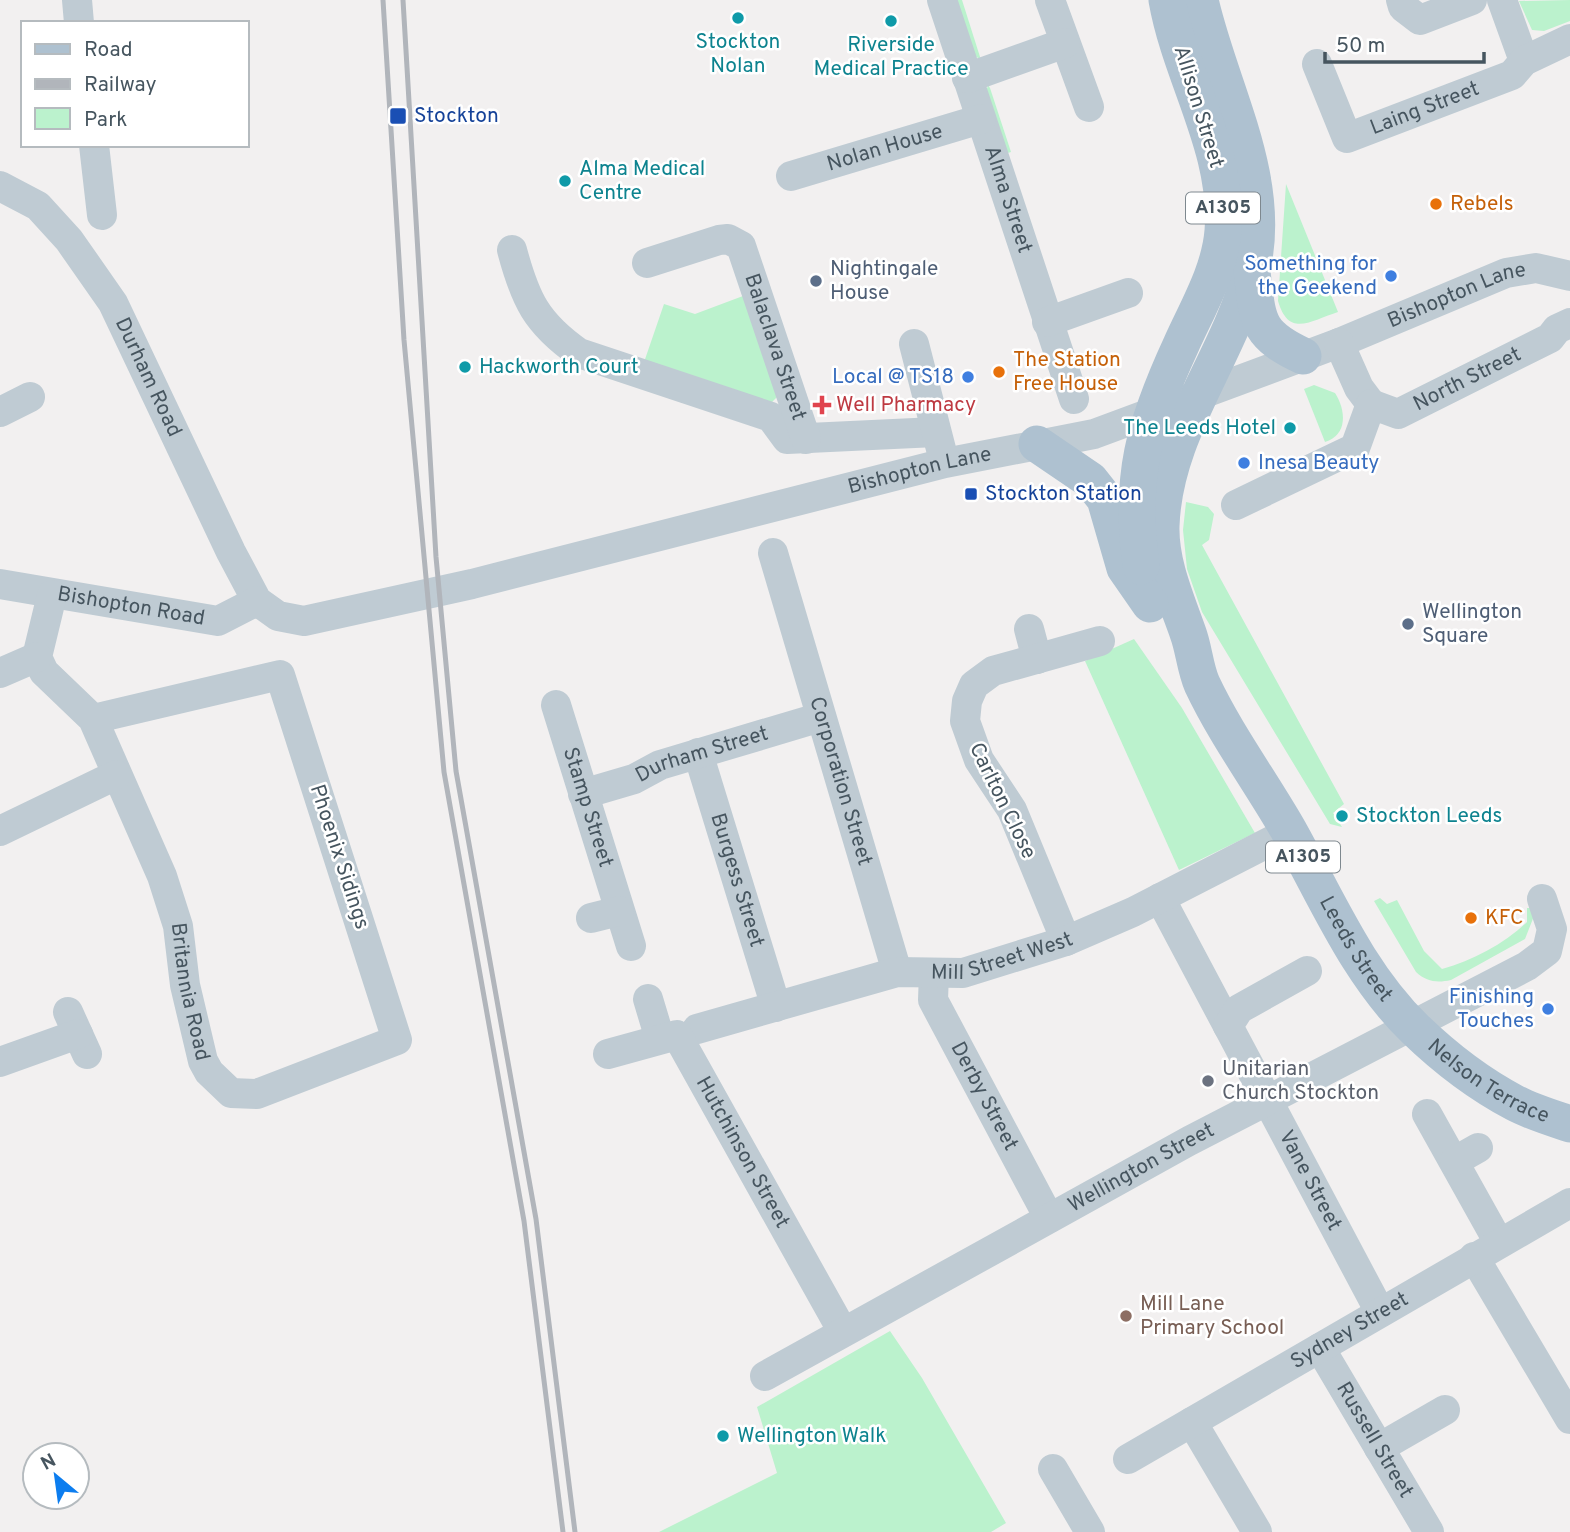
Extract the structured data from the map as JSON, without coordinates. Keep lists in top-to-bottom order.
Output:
{
  "streets": {
    "main road": [
      "Allison Street",
      "A1305",
      "Leeds Street",
      "Nelson Terrace"
    ],
    "street": [
      "Laing Street",
      "Nolan House",
      "Alma Street",
      "Bishopton Lane",
      "Balaclava Street",
      "Durham Road",
      "North Street",
      "Bishopton Road",
      "Durham Street",
      "Corporation Street",
      "Carlton Close",
      "Stamp Street",
      "Phoenix Sidings",
      "Burgess Street",
      "Mill Street West",
      "Britannia Road",
      "Derby Street",
      "Hutchinson Street",
      "Wellington Street",
      "Vane Street",
      "Sydney Street",
      "Russell Street"
    ]
  },
  "crossings": [
    ["Allison Street", "Bishopton Lane"],
    ["Allison Street", "Leeds Street"],
    ["Nolan House", "Alma Street"],
    ["A1305", "Bishopton Lane"],
    ["A1305", "Leeds Street"],
    ["Bishopton Lane", "Durham Road"],
    ["Bishopton Lane", "Bishopton Road"],
    ["Bishopton Lane", "Leeds Street"],
    ["Durham Road", "Bishopton Road"],
    ["Durham Street", "Corporation Street"],
    ["Durham Street", "Stamp Street"],
    ["Durham Street", "Burgess Street"],
    ["Corporation Street", "Mill Street West"],
    ["Carlton Close", "Mill Street West"],
    ["Phoenix Sidings", "Britannia Road"],
    ["Burgess Street", "Mill Street West"],
    ["Leeds Street", "Mill Street West"],
    ["Leeds Street", "Nelson Terrace"],
    ["Leeds Street", "Wellington Street"],
    ["Mill Street West", "Derby Street"],
    ["Mill Street West", "Vane Street"],
    ["Nelson Terrace", "Wellington Street"],
    ["Derby Street", "Wellington Street"],
    ["Hutchinson Street", "Wellington Street"],
    ["Wellington Street", "Vane Street"],
    ["Vane Street", "Sydney Street"],
    ["Sydney Street", "Russell Street"]
  ],
  "places": {
    "other": [
      "Stockton Nolan",
      "Riverside Medical Practice",
      "Alma Medical Centre",
      "Rebels",
      "Something for the Geekend",
      "Nightingale House",
      "Hackworth Court",
      "The Station Free House",
      "Local @ TS18",
      "The Leeds Hotel",
      "Inesa Beauty",
      "Wellington Square",
      "Stockton Leeds",
      "KFC",
      "Finishing Touches",
      "Unitarian Church Stockton",
      "Mill Lane Primary School",
      "Wellington Walk"
    ],
    "transit": ["Stockton", "Stockton Station"],
    "health": ["Well Pharmacy"]
  },
  "legend": ["Road", "Railway", "Park"],
  "scale_bar": "50 m",
  "north": "top left"
}
